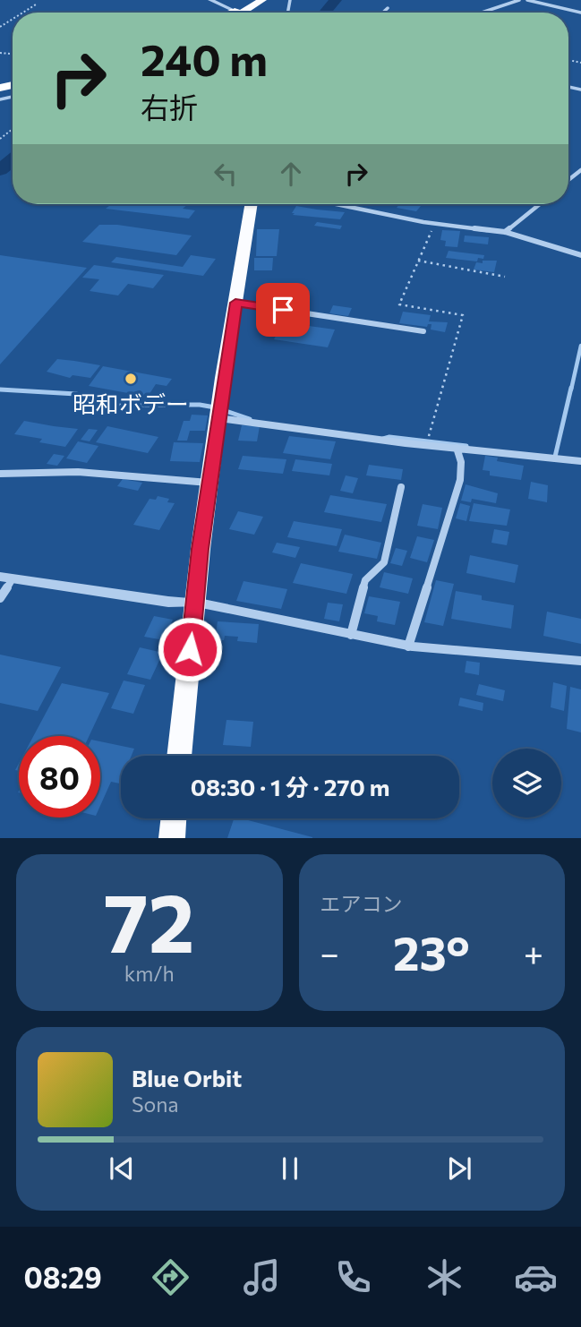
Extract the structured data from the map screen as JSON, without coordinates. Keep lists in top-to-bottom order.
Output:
{
  "places": ["昭和ボデー"],
  "page": {
    "turn": ["240 m", "右折"],
    "limit": "80",
    "trip": "08:30 · 1 分 · 270 m",
    "tile": [
      ["72", "km/h"],
      "エアコン"
    ],
    "heat": ["−", "23°", "+"],
    "song": ["Blue Orbit", "Sona"],
    "tabs": "08:29"
  }
}
